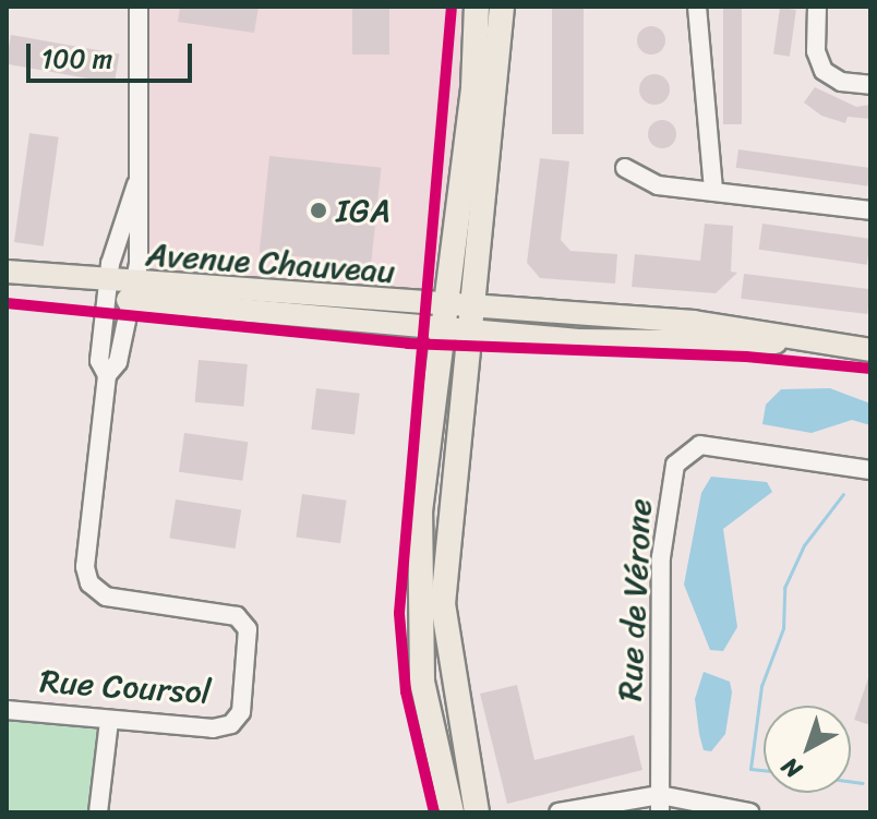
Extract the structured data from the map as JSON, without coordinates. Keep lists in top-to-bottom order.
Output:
{
  "streets": {
    "main road": ["Avenue Chauveau"],
    "street": ["Rue de Vérone", "Rue Coursol"]
  },
  "crossings": [
    ["Avenue Chauveau", "Rue Coursol"]
  ],
  "places": ["IGA"],
  "scale_bar": "100 m",
  "north": "bottom left"
}
